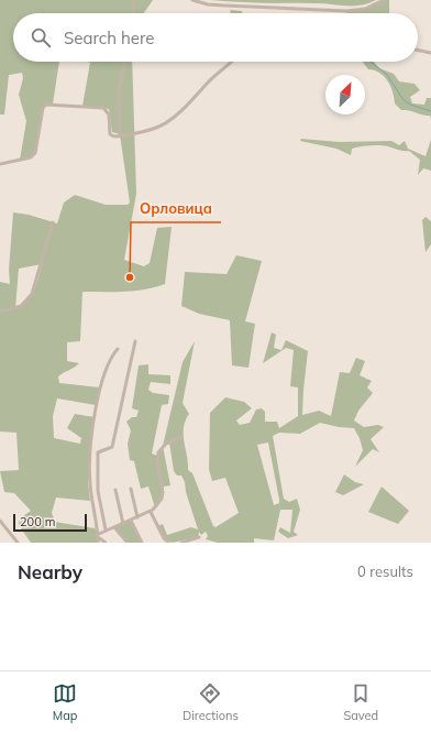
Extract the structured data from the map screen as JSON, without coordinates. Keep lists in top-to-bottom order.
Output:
{
  "places": ["Орловица"],
  "scale_bar": "200 m",
  "north": "top right",
  "page": {
    "search": "Search here",
    "scale": "200 m",
    "heading": ["Nearby", "0 results"],
    "nav": ["Map", "Directions", "Saved"]
  }
}
